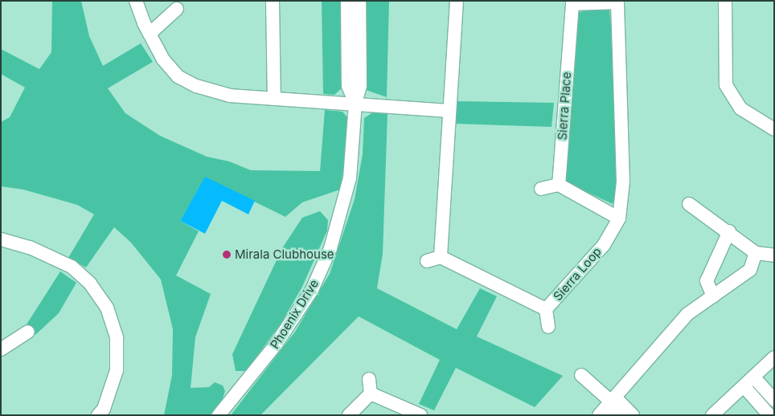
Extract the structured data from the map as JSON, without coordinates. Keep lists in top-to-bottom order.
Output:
{
  "streets": {
    "street": ["Sierra Place", "Sierra Loop", "Phoenix Drive"]
  },
  "crossings": [
    ["Sierra Place", "Sierra Loop"]
  ],
  "places": ["Mirala Clubhouse"]
}
